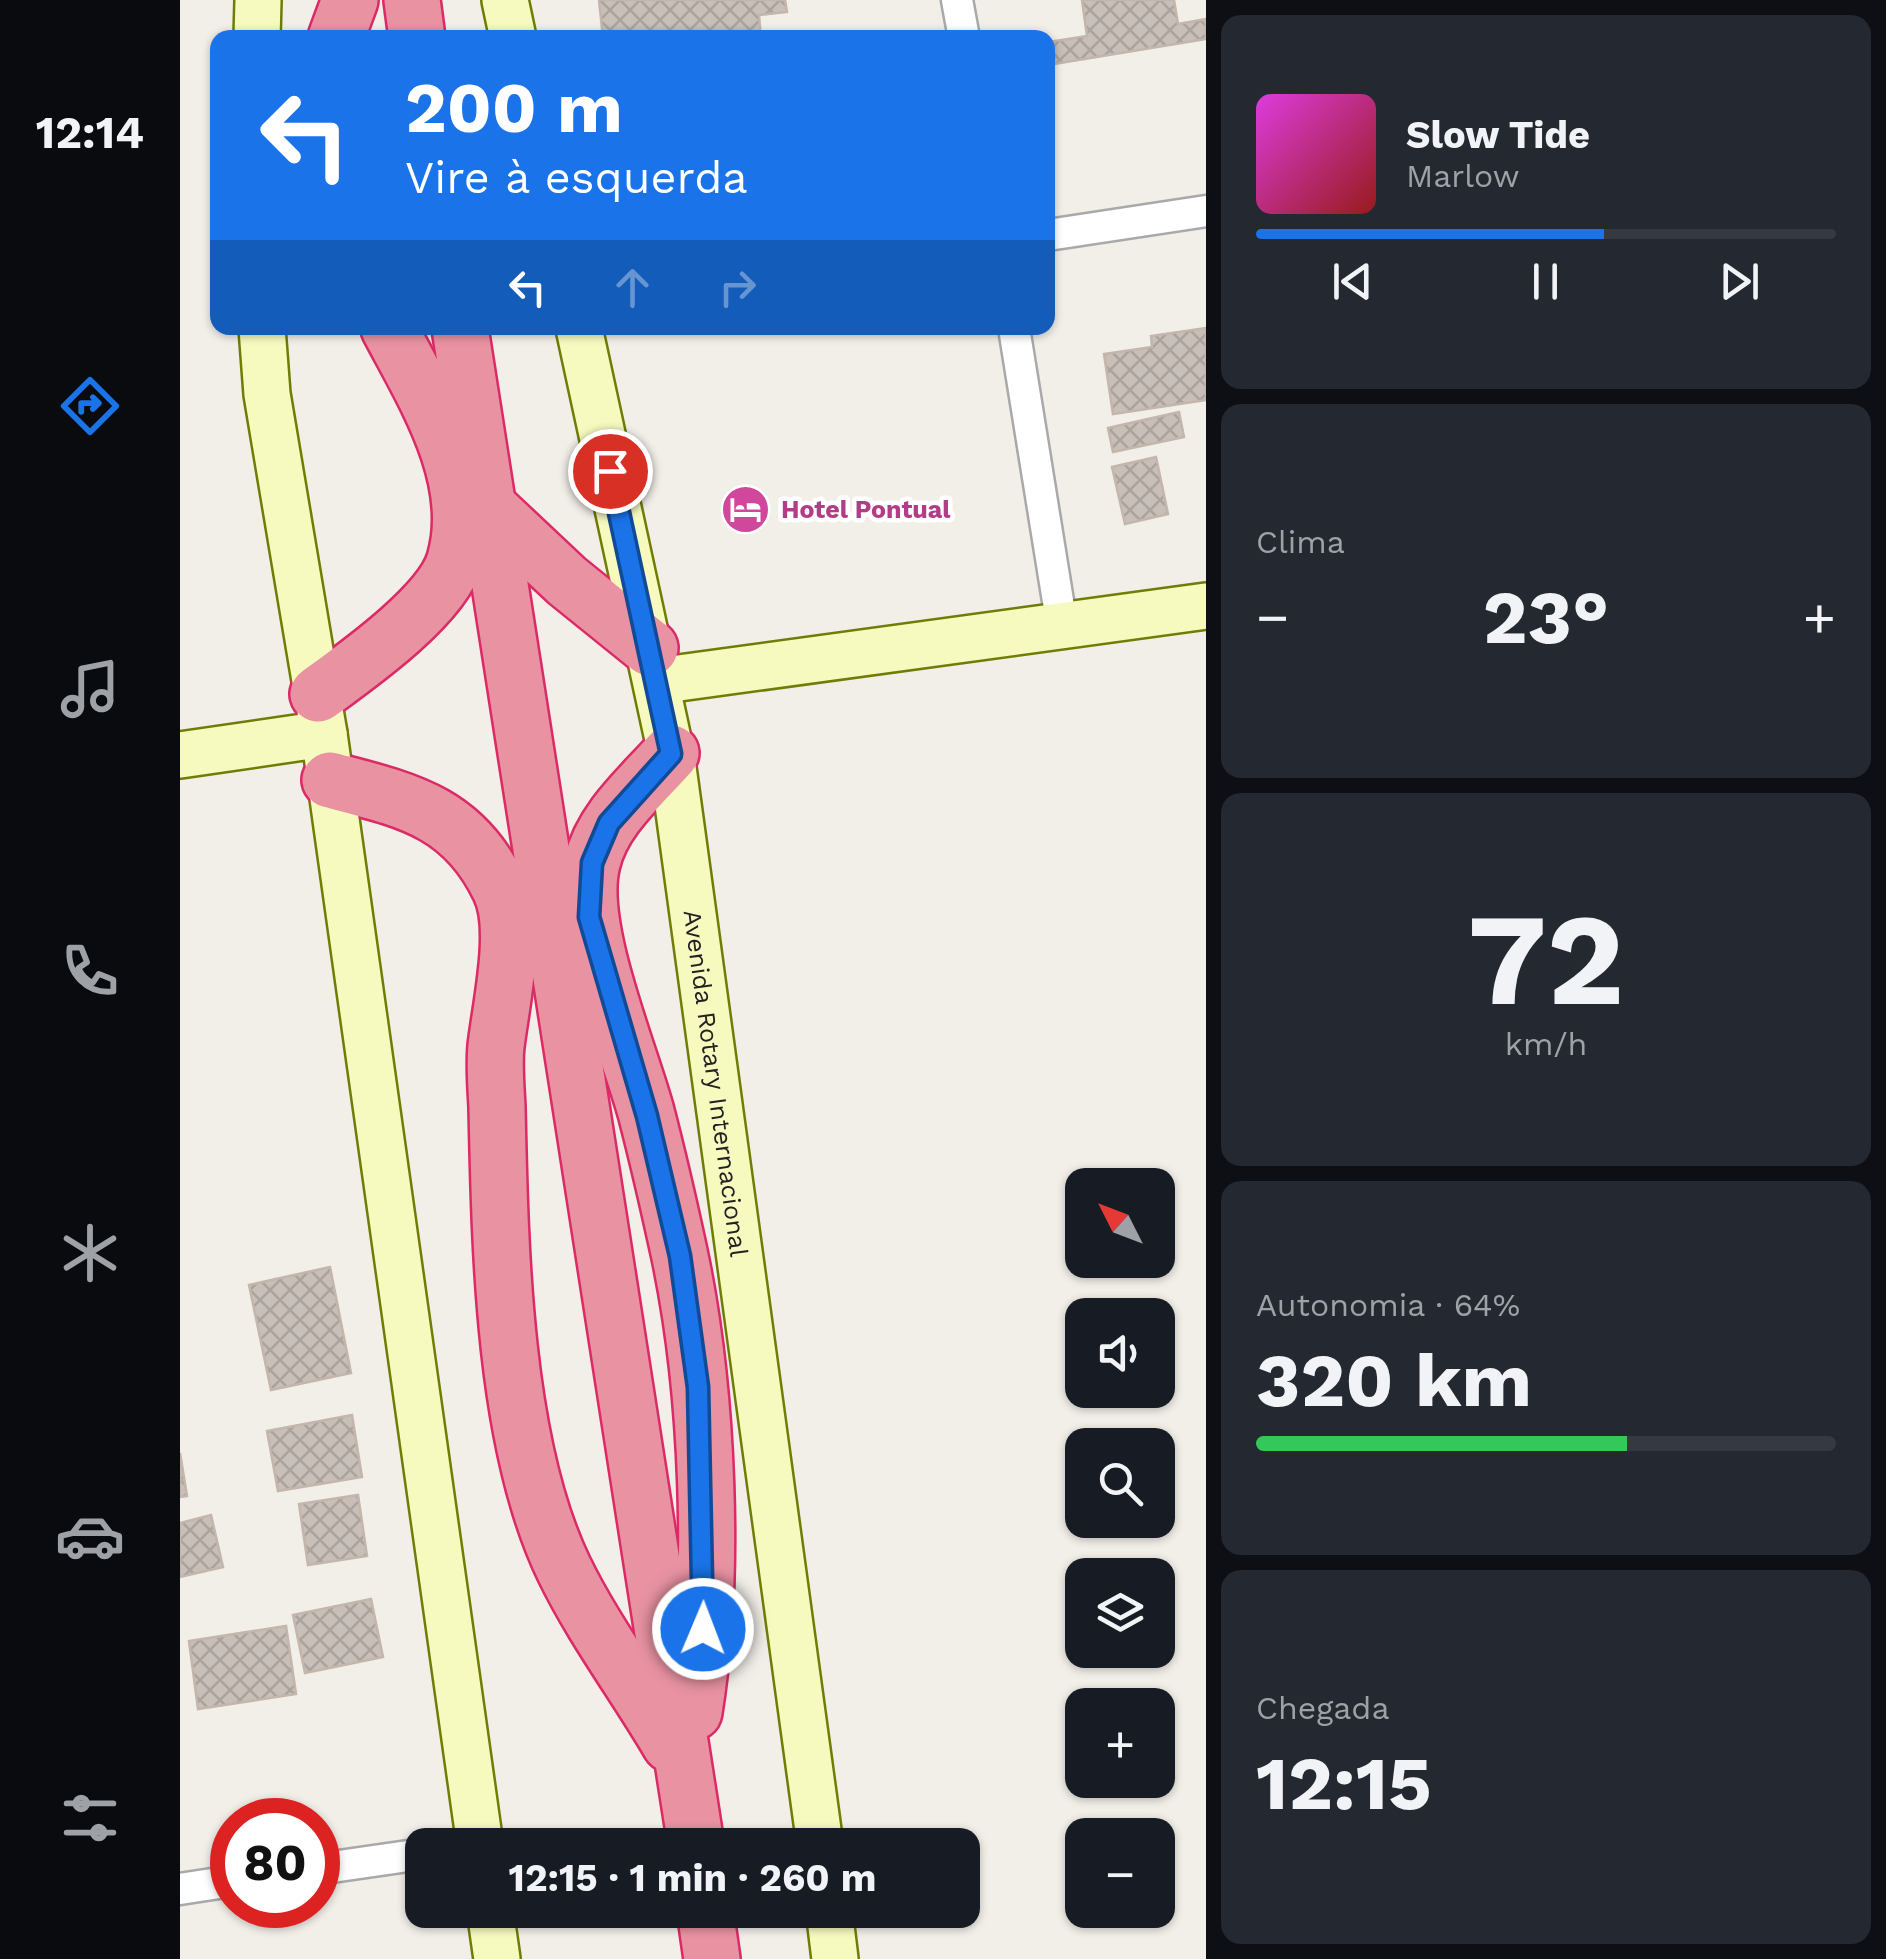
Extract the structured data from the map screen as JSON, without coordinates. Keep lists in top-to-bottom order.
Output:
{
  "streets": {
    "street": ["Avenida Rotary Internacional"]
  },
  "places": {
    "hotel": ["Hotel Pontual"]
  },
  "north": "top left",
  "page": {
    "tabs": "12:14",
    "turn": ["200 m", "Vire à esquerda"],
    "song": ["Slow Tide", "Marlow"],
    "tile": [
      "Clima",
      ["72", "km/h"],
      ["Autonomia · 64%", "320 km"],
      ["Chegada", "12:15"]
    ],
    "heat": ["−", "23°", "+"],
    "map_buttons": ["+", "−"],
    "limit": "80",
    "trip": "12:15 · 1 min · 260 m"
  }
}
